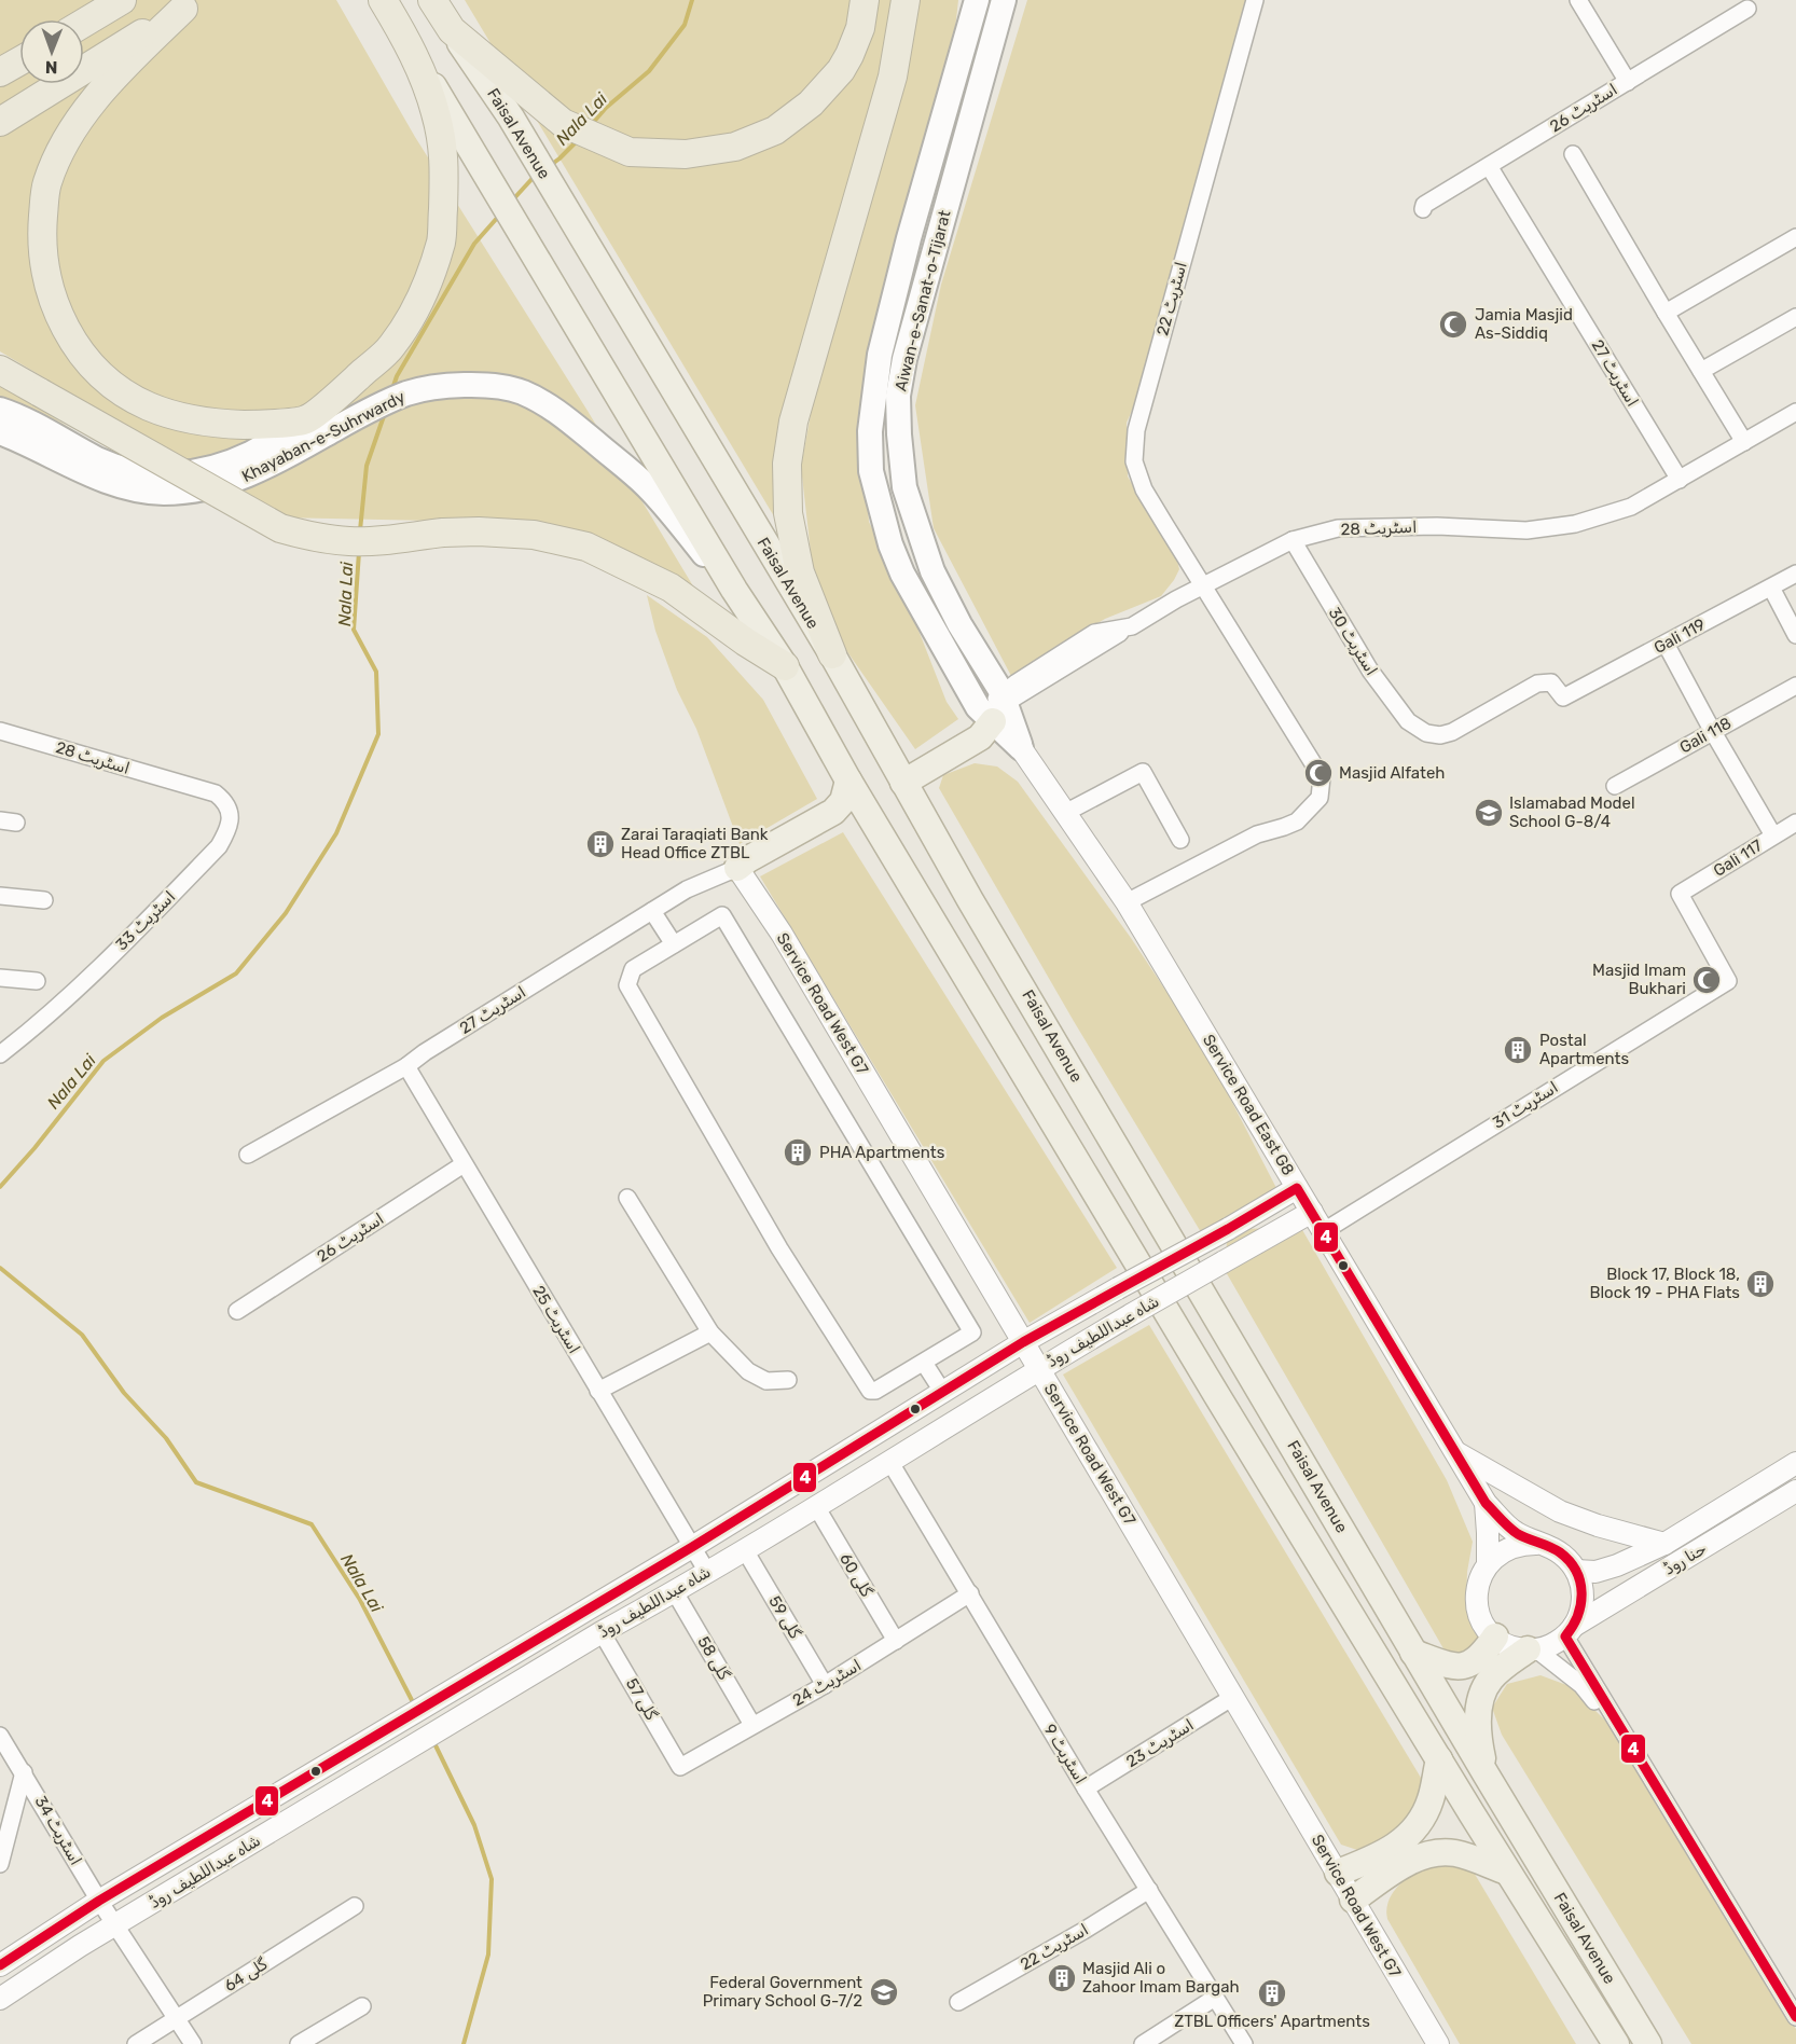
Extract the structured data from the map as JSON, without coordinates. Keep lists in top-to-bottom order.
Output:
{
  "streets": {
    "main road": ["Faisal Avenue", "Aiwan-e-Sanat-o-Tijarat", "Khayaban-e-Suhrwardy"],
    "street": [
      "اسٹریٹ 26",
      "اسٹریٹ 22",
      "اسٹریٹ 27",
      "اسٹریٹ 28",
      "Gali 119",
      "اسٹریٹ 30",
      "Gali 118",
      "Gali 117",
      "اسٹریٹ 33",
      "Service Road West G7",
      "Service Road East G8",
      "اسٹریٹ 31",
      "اسٹریٹ 25",
      "شاہ عبداللطیف روڈ",
      "حنا روڈ",
      "گلی 60",
      "گلی 59",
      "گلی 58",
      "اسٹریٹ 24",
      "گلی 57",
      "اسٹریٹ 23",
      "اسٹریٹ 9",
      "اسٹریٹ 34",
      "گلی 64"
    ]
  },
  "crossings": [
    ["اسٹریٹ 26", "اسٹریٹ 27"],
    ["اسٹریٹ 26", "اسٹریٹ 25"],
    ["Faisal Avenue", "Khayaban-e-Suhrwardy"],
    ["اسٹریٹ 22", "اسٹریٹ 28"],
    ["اسٹریٹ 22", "Service Road East G8"],
    ["اسٹریٹ 22", "اسٹریٹ 9"],
    ["Aiwan-e-Sanat-o-Tijarat", "اسٹریٹ 28"],
    ["Aiwan-e-Sanat-o-Tijarat", "Service Road East G8"],
    ["اسٹریٹ 27", "اسٹریٹ 28"],
    ["اسٹریٹ 27", "Service Road West G7"],
    ["اسٹریٹ 27", "اسٹریٹ 25"],
    ["اسٹریٹ 28", "اسٹریٹ 30"],
    ["اسٹریٹ 28", "اسٹریٹ 33"],
    ["Gali 119", "اسٹریٹ 30"],
    ["Gali 117", "اسٹریٹ 31"],
    ["Service Road West G7", "شاہ عبداللطیف روڈ"],
    ["Service Road West G7", "اسٹریٹ 23"],
    ["Service Road East G8", "اسٹریٹ 31"],
    ["Service Road East G8", "شاہ عبداللطیف روڈ"],
    ["اسٹریٹ 25", "شاہ عبداللطیف روڈ"],
    ["شاہ عبداللطیف روڈ", "گلی 60"],
    ["شاہ عبداللطیف روڈ", "گلی 59"],
    ["شاہ عبداللطیف روڈ", "گلی 58"],
    ["شاہ عبداللطیف روڈ", "گلی 57"],
    ["شاہ عبداللطیف روڈ", "اسٹریٹ 9"],
    ["شاہ عبداللطیف روڈ", "اسٹریٹ 34"],
    ["گلی 60", "اسٹریٹ 24"],
    ["گلی 59", "اسٹریٹ 24"],
    ["گلی 58", "اسٹریٹ 24"],
    ["اسٹریٹ 24", "گلی 57"],
    ["اسٹریٹ 24", "اسٹریٹ 9"],
    ["اسٹریٹ 23", "اسٹریٹ 9"],
    ["اسٹریٹ 34", "گلی 64"]
  ],
  "water": ["Nala Lai"],
  "places": {
    "mosque": ["Jamia Masjid As-Siddiq", "Masjid Alfateh", "Masjid Imam Bukhari"],
    "school or university": ["Islamabad Model School G-8/4", "Federal Government Primary School G-7/2"],
    "building": [
      "Zarai Taraqiati Bank Head Office ZTBL",
      "Postal Apartments",
      "PHA Apartments",
      "Block 17, Block 18, Block 19 - PHA Flats",
      "Masjid Ali o Zahoor Imam Bargah",
      "ZTBL Officers' Apartments"
    ]
  },
  "lines": ["transit line 4"],
  "north": "bottom"
}
